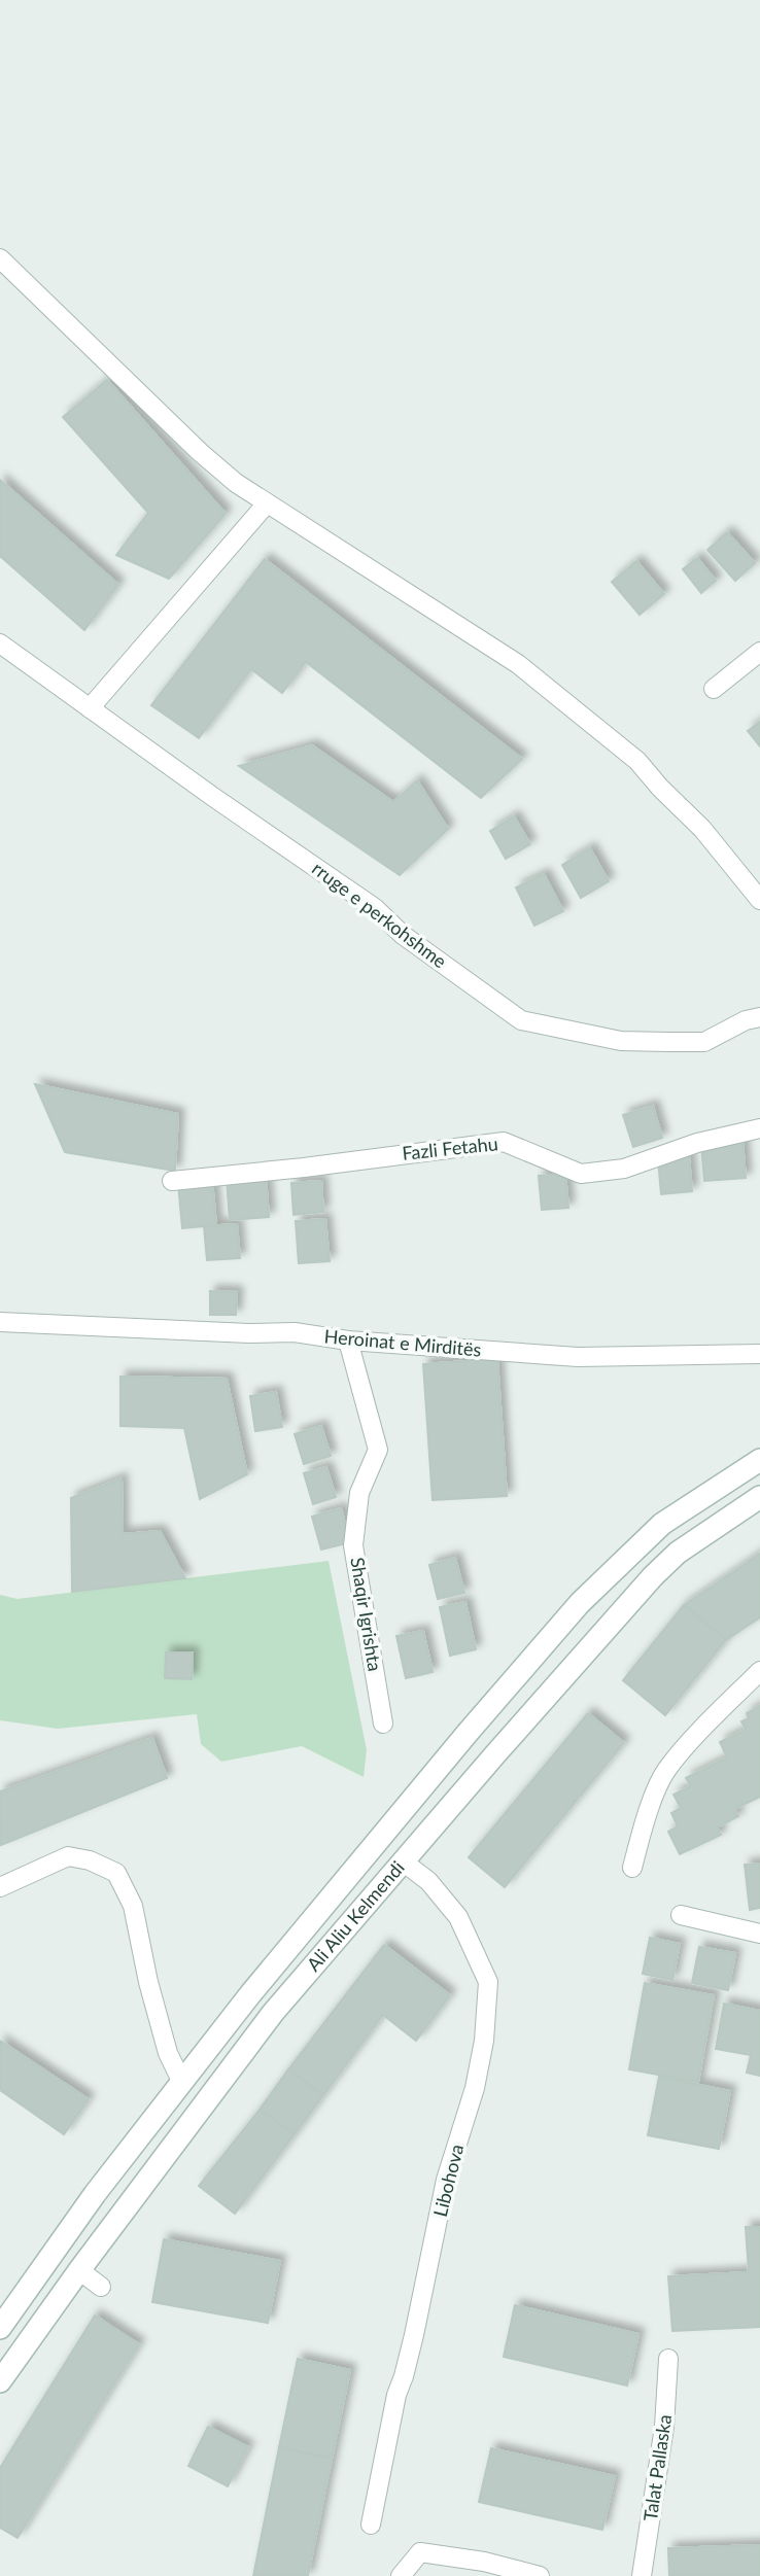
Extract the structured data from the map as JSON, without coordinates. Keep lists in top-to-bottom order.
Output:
{
  "streets": {
    "main road": ["Ali Aliu Kelmendi"],
    "street": [
      "rruge e perkohshme",
      "Fazli Fetahu",
      "Heroinat e Mirditës",
      "Shaqir Igrishta",
      "Libohova",
      "Talat Pallaska"
    ]
  },
  "crossings": [
    ["Heroinat e Mirditës", "Shaqir Igrishta"],
    ["Ali Aliu Kelmendi", "Libohova"]
  ]
}
